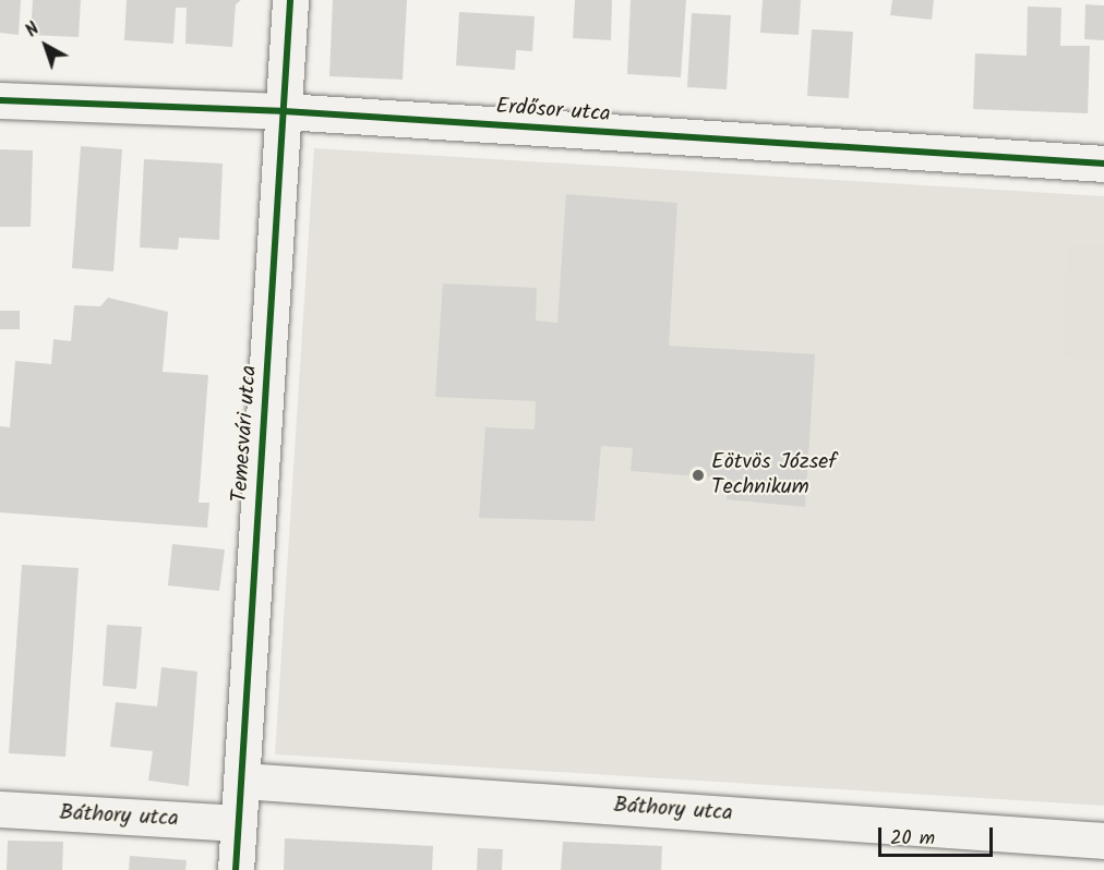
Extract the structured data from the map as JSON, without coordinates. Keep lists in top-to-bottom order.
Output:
{
  "streets": {
    "street": ["Erdősor utca", "Temesvári utca", "Báthory utca"]
  },
  "crossings": [
    ["Erdősor utca", "Temesvári utca"],
    ["Temesvári utca", "Báthory utca"]
  ],
  "places": ["Eötvös József Technikum"],
  "scale_bar": "20 m",
  "north": "top left"
}
